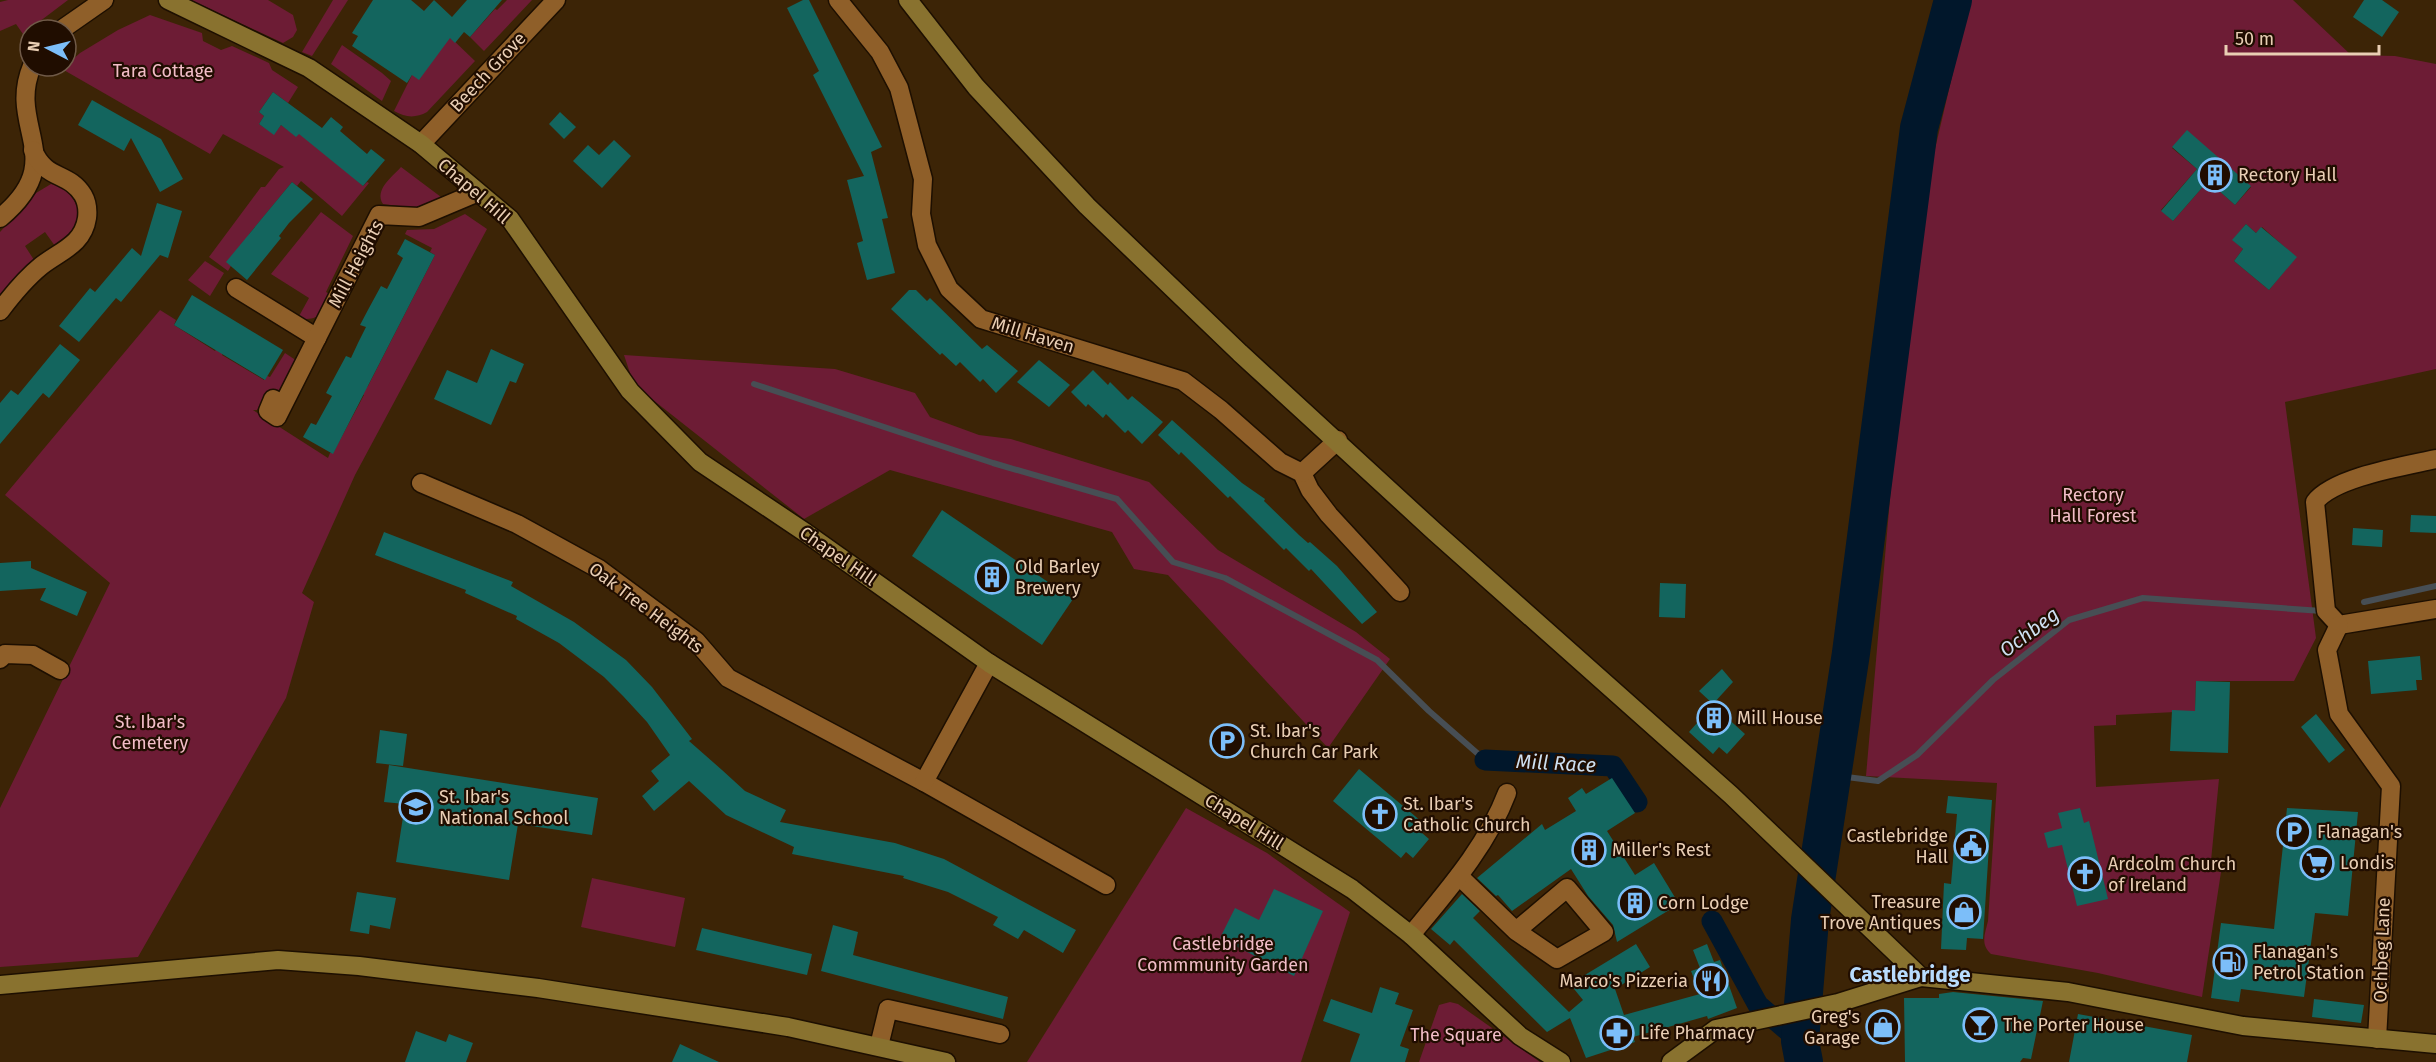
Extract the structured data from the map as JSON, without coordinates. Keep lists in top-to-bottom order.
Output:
{
  "streets": {
    "street": [
      "Beech Grove",
      "Chapel Hill",
      "Mill Heights",
      "Mill Haven",
      "Oak Tree Heights",
      "Ochbeg Lane"
    ]
  },
  "crossings": [
    ["Beech Grove", "Chapel Hill"],
    ["Chapel Hill", "Mill Heights"]
  ],
  "districts": ["Castlebridge"],
  "water": ["Ochbeg", "Mill Race"],
  "parks": [
    "Tara Cottage",
    "Rectory Hall Forest",
    "St. Ibar's Cemetery",
    "Castlebridge Commmunity Garden",
    "The Square"
  ],
  "places": {
    "building": [
      "Rectory Hall",
      "Old Barley Brewery",
      "Mill House",
      "Miller's Rest",
      "Corn Lodge"
    ],
    "parking": ["St. Ibar's Church Car Park", "Flanagan's"],
    "school or university": ["St. Ibar's National School"],
    "church": ["St. Ibar's Catholic Church", "Ardcolm Church of Ireland"],
    "public building": ["Castlebridge Hall"],
    "supermarket": ["Londis"],
    "shop": ["Treasure Trove Antiques", "Greg's Garage"],
    "fuel station": ["Flanagan's Petrol Station"],
    "restaurant": ["Marco's Pizzeria"],
    "bar": ["The Porter House"],
    "pharmacy": ["Life Pharmacy"]
  },
  "scale_bar": "50 m",
  "north": "left"
}
